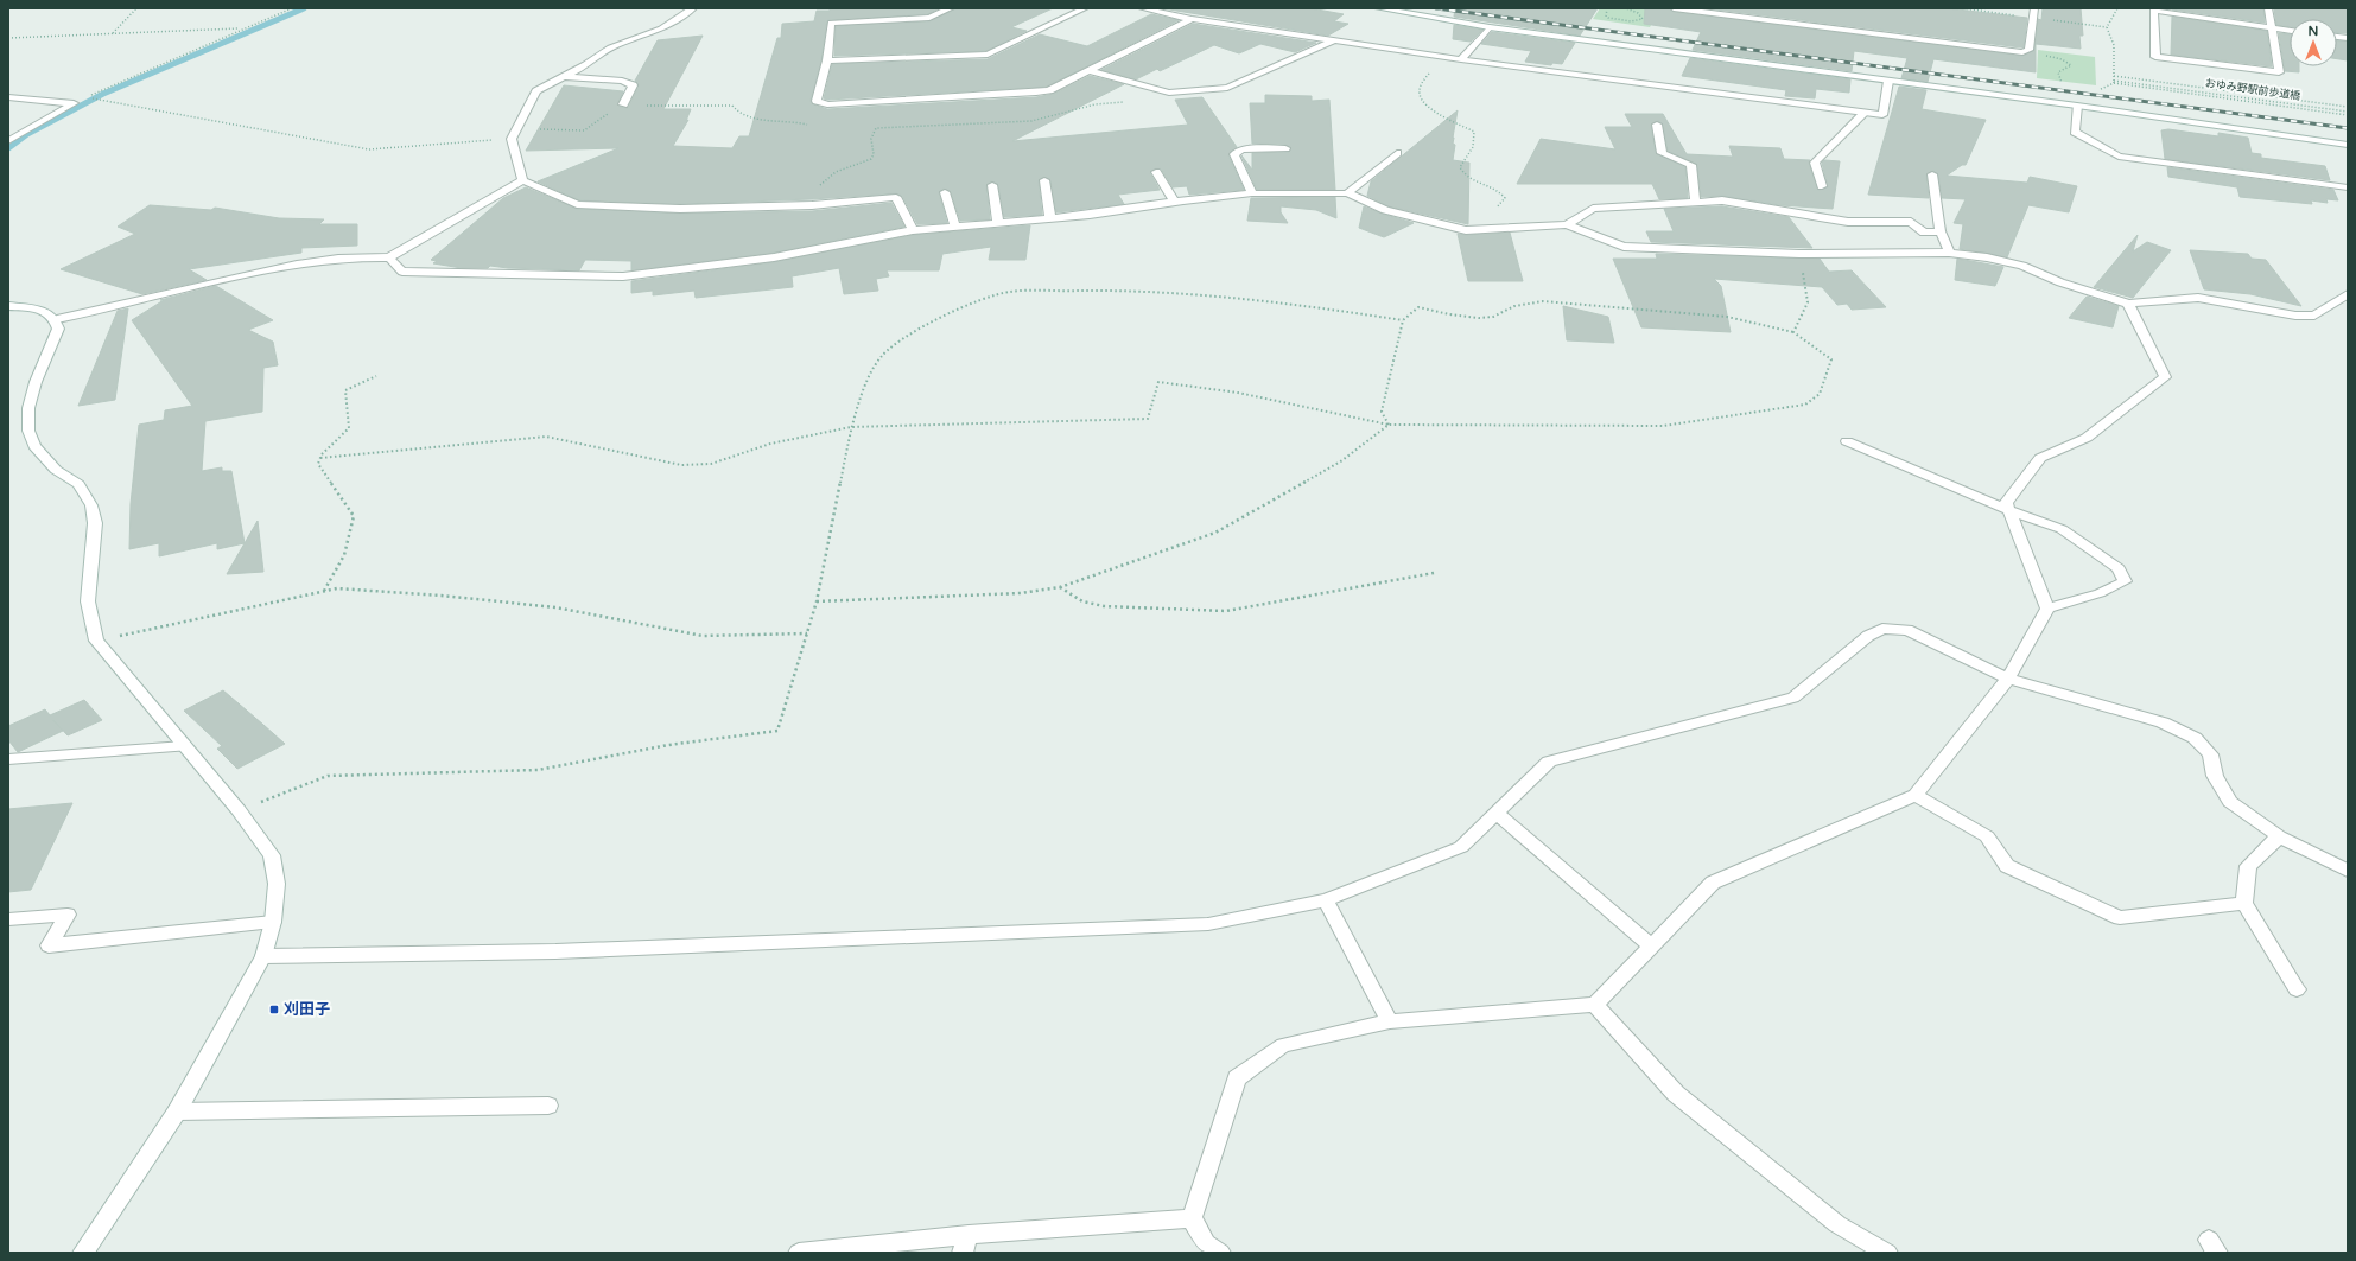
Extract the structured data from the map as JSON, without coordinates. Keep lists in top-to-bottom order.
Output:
{
  "streets": {
    "path": ["おゆみ野駅前歩道橋"]
  },
  "places": {
    "transit": ["刈田子"]
  },
  "north": "top"
}
